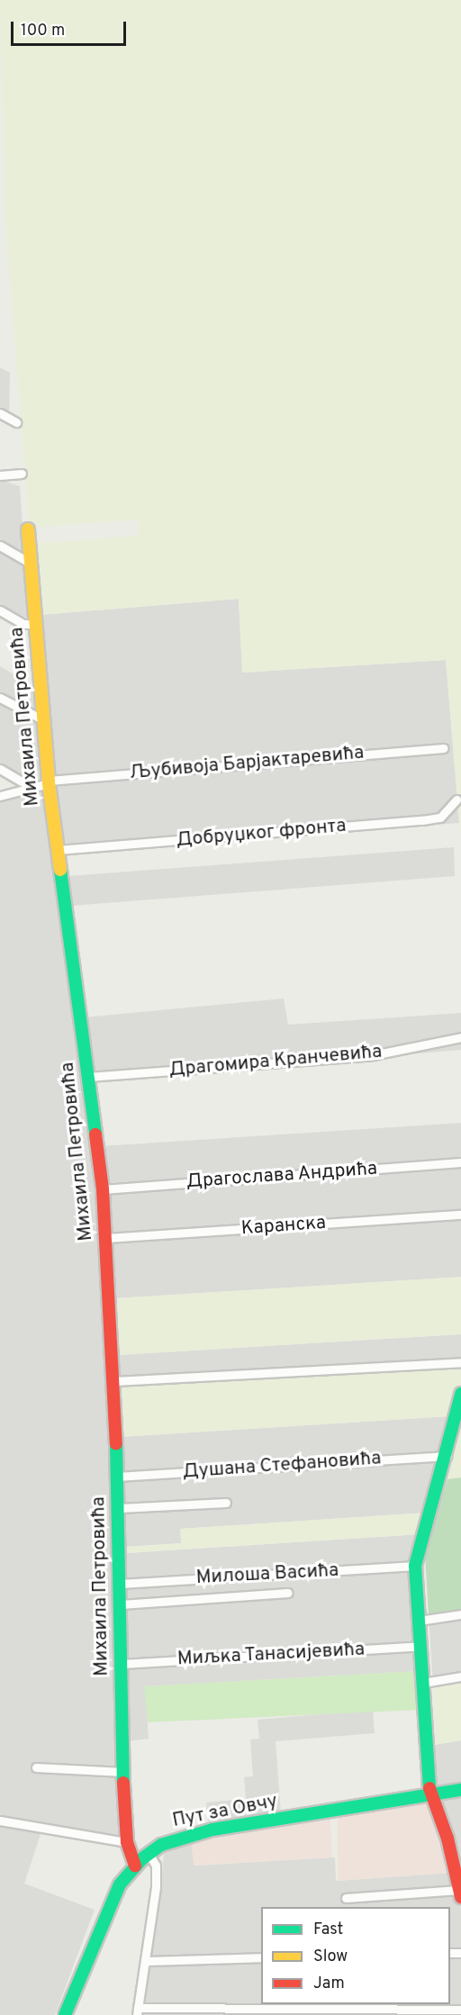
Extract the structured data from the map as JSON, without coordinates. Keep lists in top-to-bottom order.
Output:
{
  "streets": {
    "street": [
      "Михаила Петровића",
      "Љубивоја Барјактаревића",
      "Добруџког фронта",
      "Драгомира Кранчевића",
      "Драгослава Андрића",
      "Каранска",
      "Душана Стефановића",
      "Милоша Васића",
      "Миљка Танасијевића",
      "Пут за Овчу"
    ]
  },
  "crossings": [
    ["Михаила Петровића", "Љубивоја Барјактаревића"],
    ["Михаила Петровића", "Добруџког фронта"],
    ["Михаила Петровића", "Драгомира Кранчевића"],
    ["Михаила Петровића", "Драгослава Андрића"],
    ["Михаила Петровића", "Каранска"],
    ["Михаила Петровића", "Душана Стефановића"],
    ["Михаила Петровића", "Милоша Васића"],
    ["Михаила Петровића", "Миљка Танасијевића"],
    ["Михаила Петровића", "Пут за Овчу"]
  ],
  "legend": ["Fast", "Slow", "Jam"],
  "scale_bar": "100 m"
}
